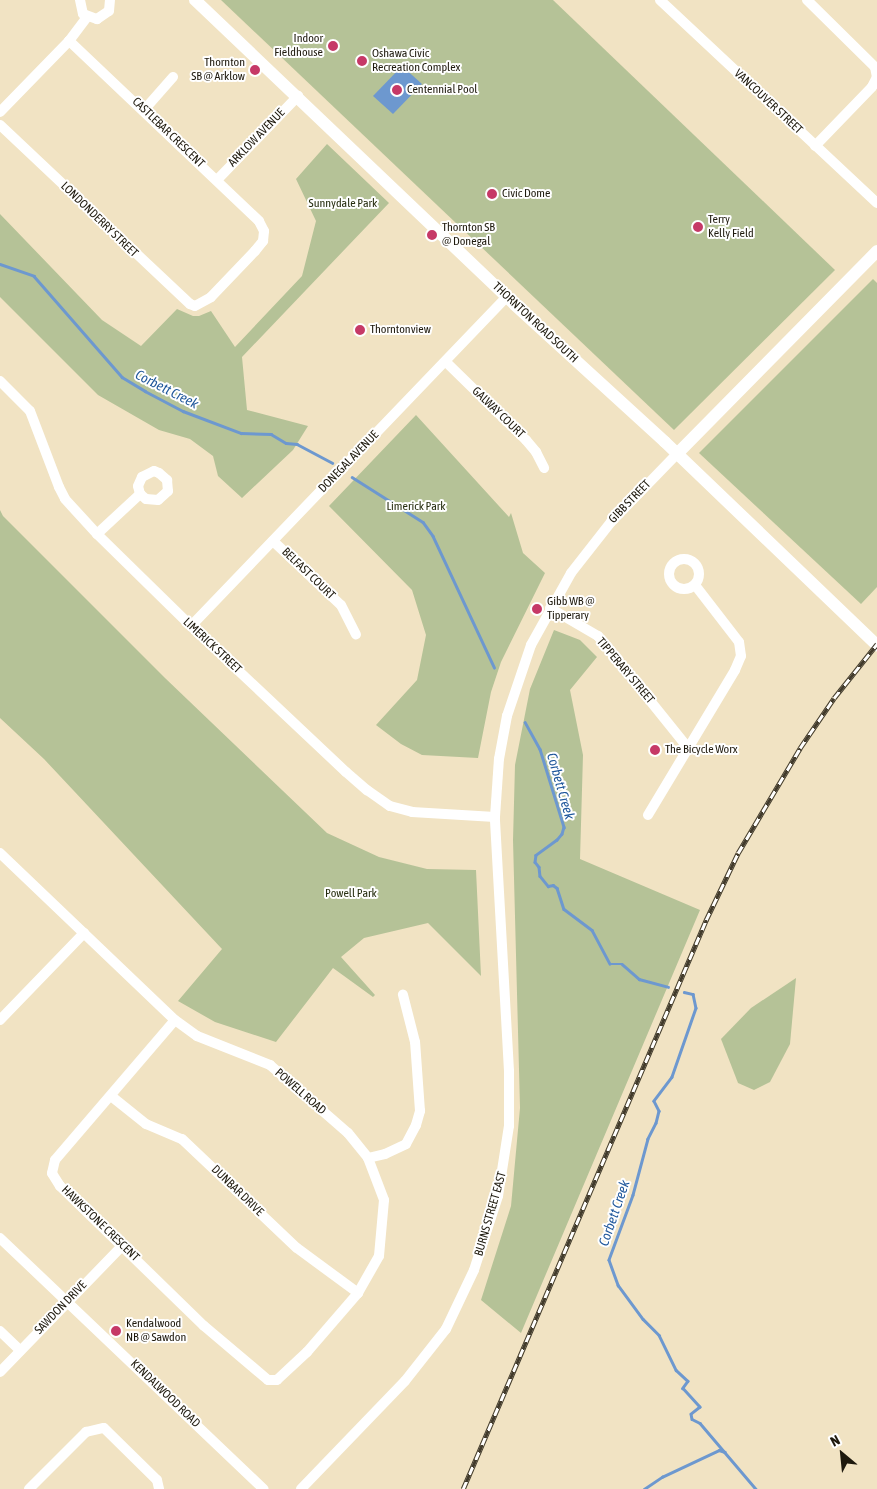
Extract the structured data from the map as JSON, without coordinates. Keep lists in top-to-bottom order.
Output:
{
  "streets": {
    "main road": ["THORNTON ROAD SOUTH", "GIBB STREET"],
    "street": [
      "VANCOUVER STREET",
      "CASTLEBAR CRESCENT",
      "ARKLOW AVENUE",
      "LONDONDERRY STREET",
      "GALWAY COURT",
      "DONEGAL AVENUE",
      "BELFAST COURT",
      "LIMERICK STREET",
      "TIPPERARY STREET",
      "POWELL ROAD",
      "DUNBAR DRIVE",
      "BURNS STREET EAST",
      "HAWKSTONE CRESCENT",
      "SAWDON DRIVE",
      "KENDALWOOD ROAD"
    ]
  },
  "crossings": [
    ["CASTLEBAR CRESCENT", "ARKLOW AVENUE"],
    ["CASTLEBAR CRESCENT", "LONDONDERRY STREET"],
    ["ARKLOW AVENUE", "THORNTON ROAD SOUTH"],
    ["THORNTON ROAD SOUTH", "DONEGAL AVENUE"],
    ["THORNTON ROAD SOUTH", "GIBB STREET"],
    ["GALWAY COURT", "DONEGAL AVENUE"],
    ["DONEGAL AVENUE", "BELFAST COURT"],
    ["DONEGAL AVENUE", "LIMERICK STREET"],
    ["GIBB STREET", "LIMERICK STREET"],
    ["GIBB STREET", "TIPPERARY STREET"],
    ["GIBB STREET", "BURNS STREET EAST"],
    ["LIMERICK STREET", "BURNS STREET EAST"],
    ["POWELL ROAD", "DUNBAR DRIVE"],
    ["POWELL ROAD", "HAWKSTONE CRESCENT"],
    ["DUNBAR DRIVE", "HAWKSTONE CRESCENT"],
    ["HAWKSTONE CRESCENT", "SAWDON DRIVE"],
    ["SAWDON DRIVE", "KENDALWOOD ROAD"]
  ],
  "water": ["Corbett Creek"],
  "parks": ["Sunnydale Park", "Limerick Park", "Powell Park"],
  "places": [
    "Indoor Fieldhouse",
    "Oshawa Civic Recreation Complex",
    "Thornton SB @ Arklow",
    "Centennial Pool",
    "Civic Dome",
    "Terry Kelly Field",
    "Thornton SB @ Donegal",
    "Thorntonview",
    "Gibb WB @ Tipperary",
    "The Bicycle Worx",
    "Kendalwood NB @ Sawdon"
  ],
  "north": "top left"
}
